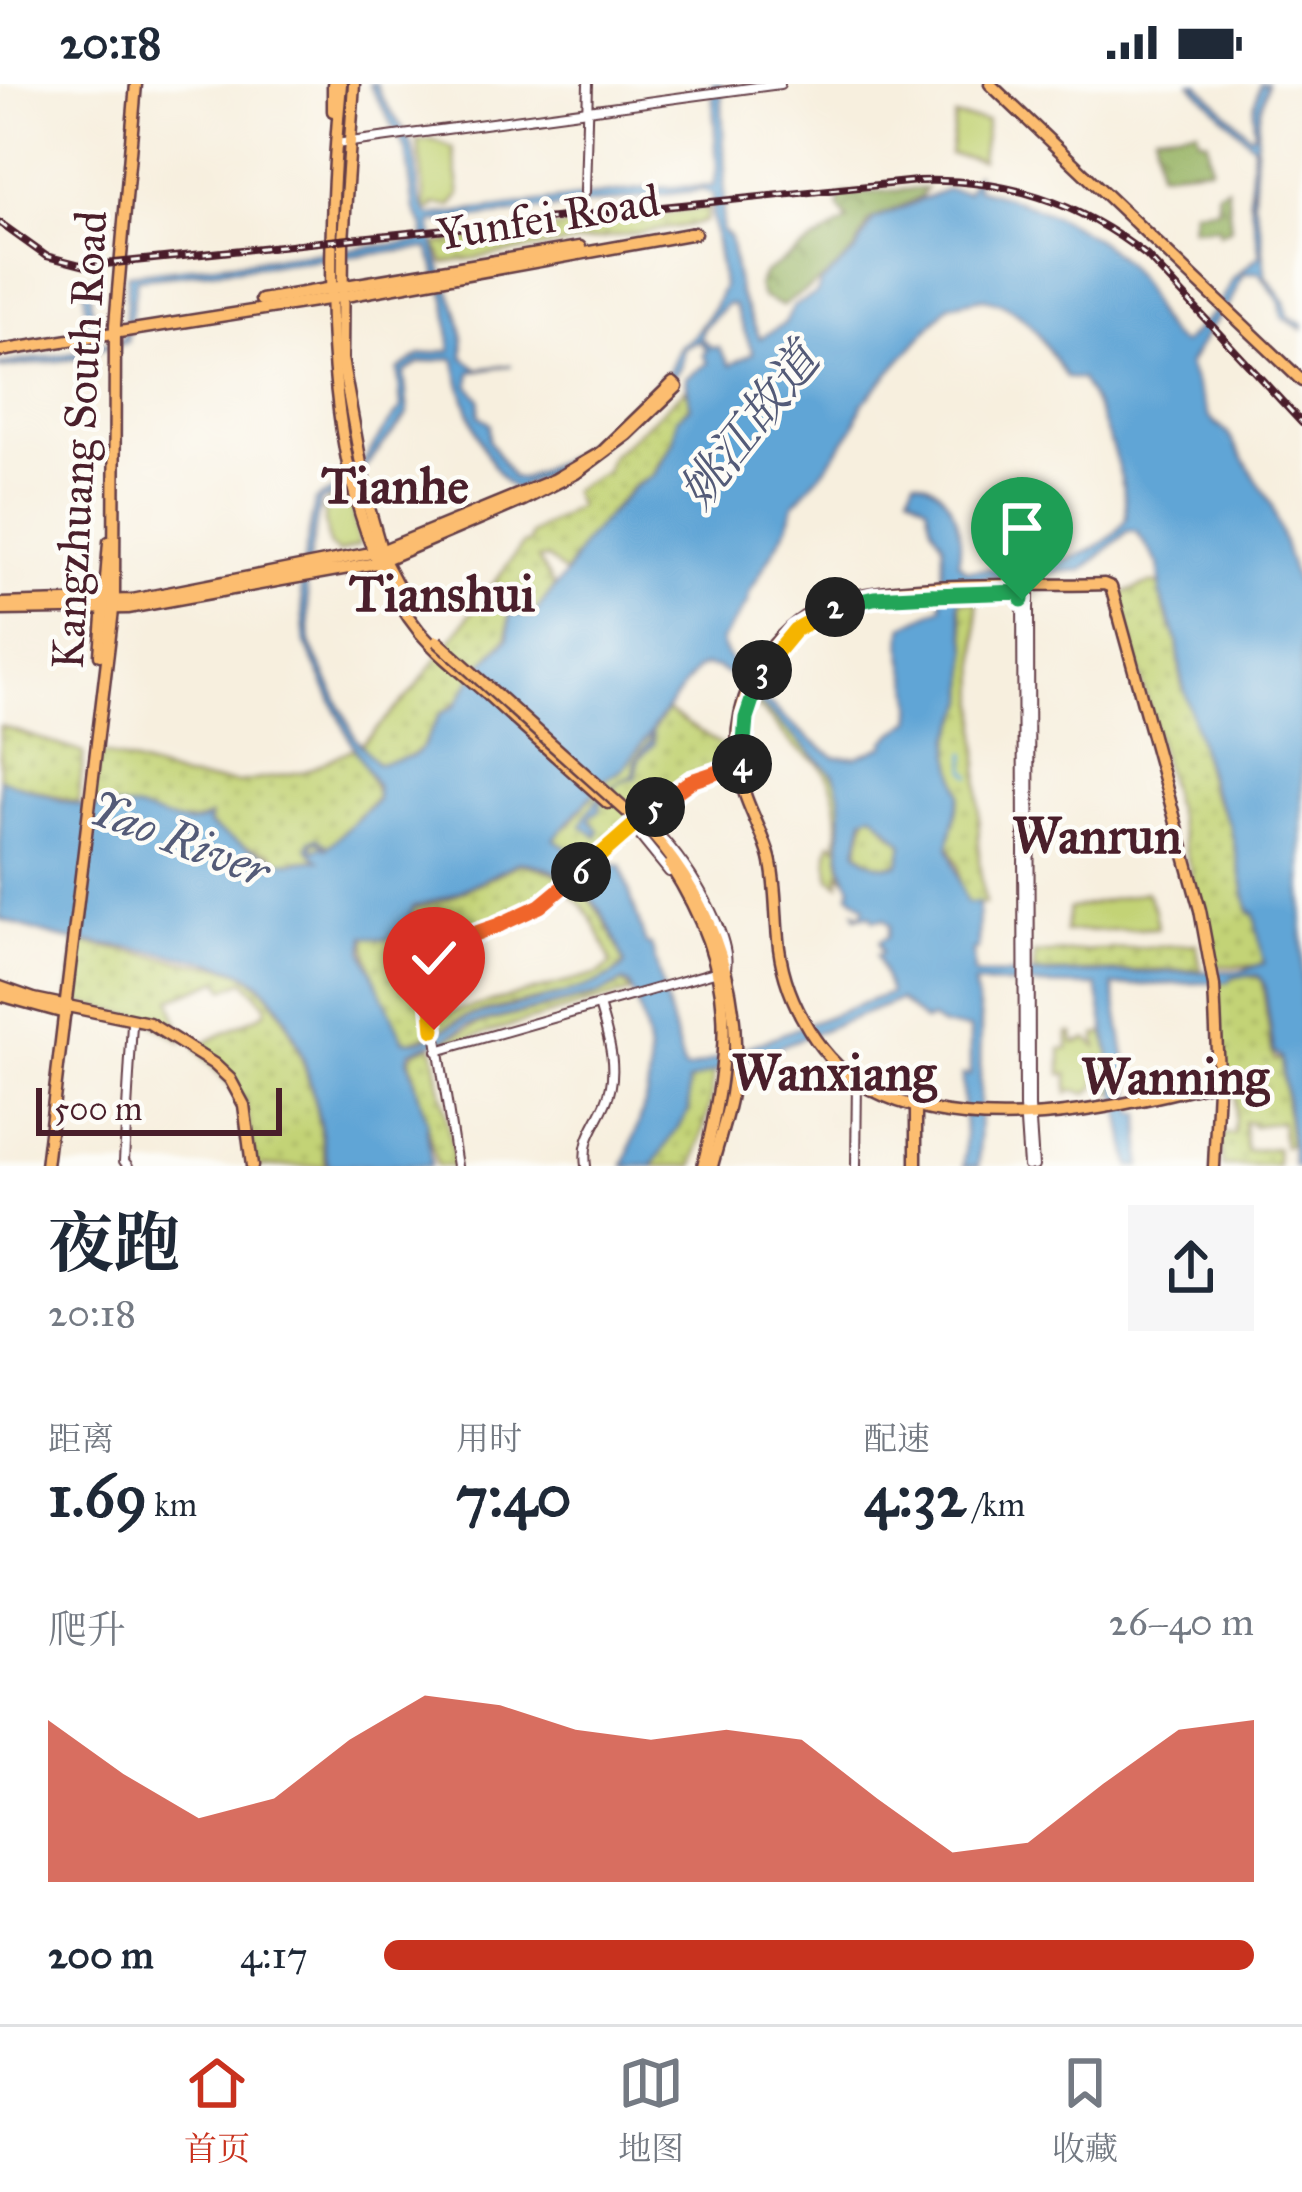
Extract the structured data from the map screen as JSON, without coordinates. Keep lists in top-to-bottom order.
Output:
{
  "streets": {
    "main road": ["Yunfei Road", "Kangzhuang South Road"]
  },
  "crossings": [
    ["Yunfei Road", "Kangzhuang South Road"]
  ],
  "districts": [
    "Tianhe",
    "Tianshui",
    "Wanrun",
    "Wanxiang",
    "Wanning"
  ],
  "water": ["姚江故道", "Yao River"],
  "scale_bar": "500 m",
  "page": {
    "status": "20:18",
    "pins": [
      "2",
      "3",
      "4",
      "5",
      "6"
    ],
    "scale": "500 m",
    "heading": ["夜跑", "20:18"],
    "stats": [
      ["距离", "1.69 km"],
      ["用时", "7:40"],
      ["配速", "4:32 /km"]
    ],
    "chart": ["爬升", "26–40 m"],
    "list": [
      {
        "name": "200 m",
        "note": "4:17"
      }
    ],
    "tabs": ["首页", "地图", "收藏"]
  }
}
